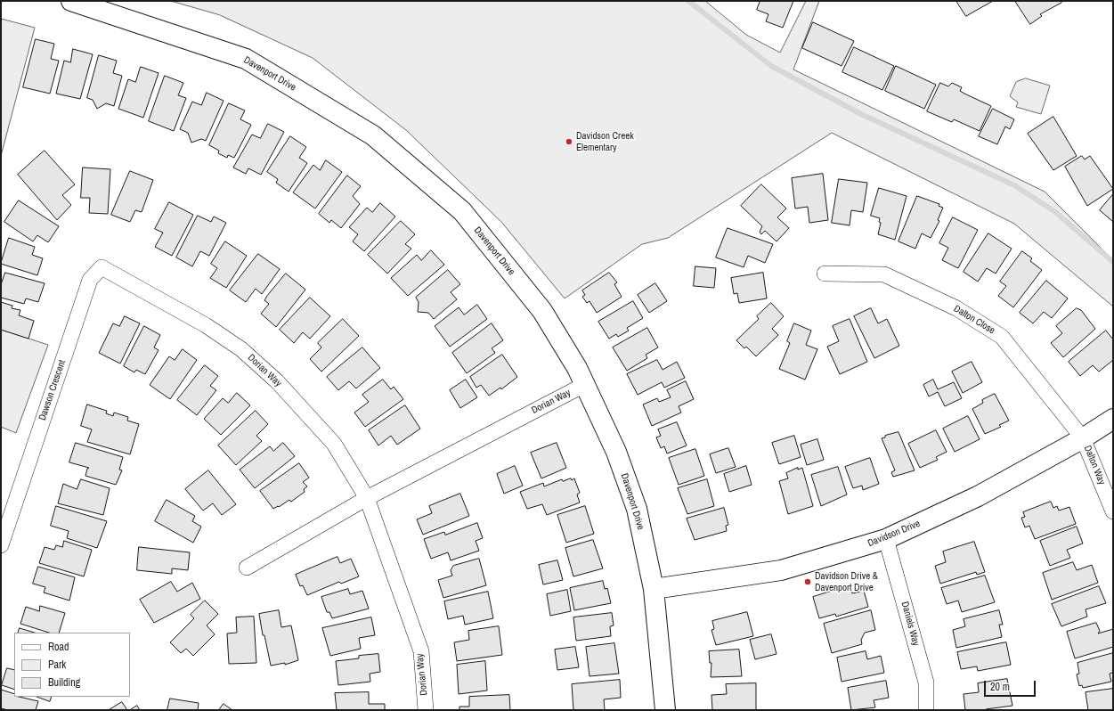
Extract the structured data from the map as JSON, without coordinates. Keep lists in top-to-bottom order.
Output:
{
  "streets": {
    "street": [
      "Davenport Drive",
      "Dalton Close",
      "Dorian Way",
      "Dawson Crescent",
      "Dalton Way",
      "Davidson Drive",
      "Daniels Way"
    ]
  },
  "crossings": [
    ["Davenport Drive", "Dorian Way"],
    ["Davenport Drive", "Davidson Drive"],
    ["Dalton Close", "Dalton Way"],
    ["Dalton Close", "Davidson Drive"],
    ["Dorian Way", "Dawson Crescent"],
    ["Dalton Way", "Davidson Drive"],
    ["Davidson Drive", "Daniels Way"]
  ],
  "places": ["Davidson Creek Elementary", "Davidson Drive & Davenport Drive"],
  "legend": ["Road", "Park", "Building"],
  "scale_bar": "20 m"
}
